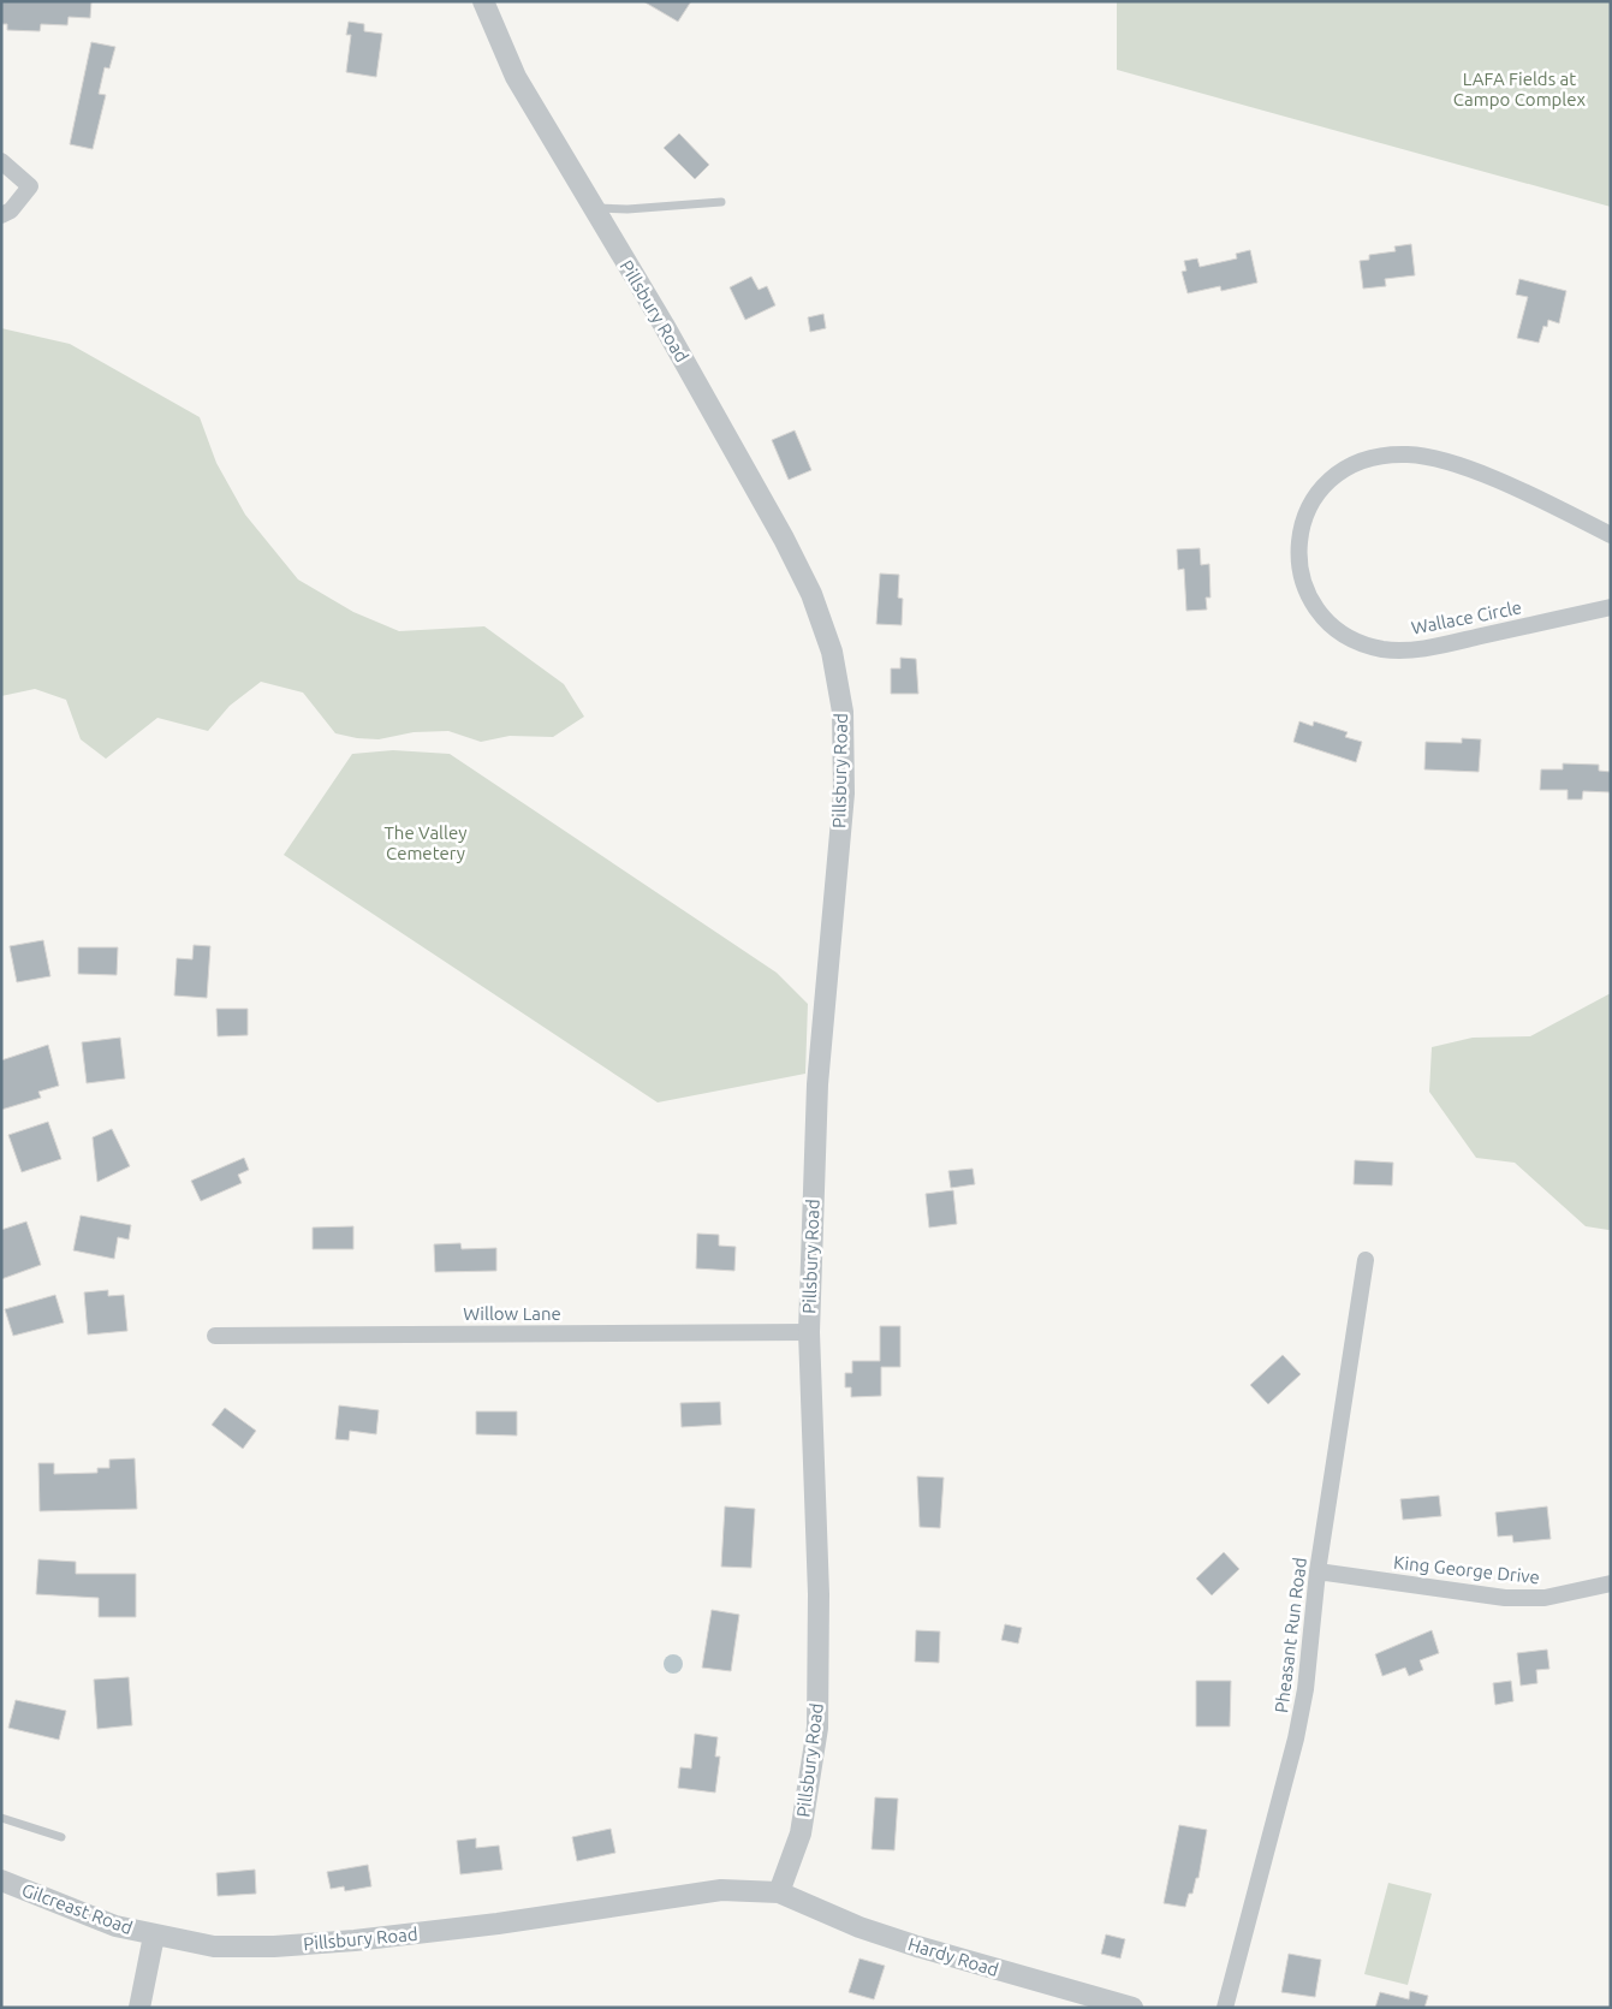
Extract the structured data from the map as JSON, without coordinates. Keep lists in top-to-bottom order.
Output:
{
  "streets": {
    "street": [
      "Pillsbury Road",
      "Wallace Circle",
      "Willow Lane",
      "King George Drive",
      "Pheasant Run Road",
      "Gilcreast Road",
      "Hardy Road"
    ]
  },
  "crossings": [
    ["Pillsbury Road", "Willow Lane"],
    ["Pillsbury Road", "Gilcreast Road"],
    ["Pillsbury Road", "Hardy Road"],
    ["King George Drive", "Pheasant Run Road"]
  ],
  "parks": ["LAFA Fields at Campo Complex", "The Valley Cemetery"]
}
